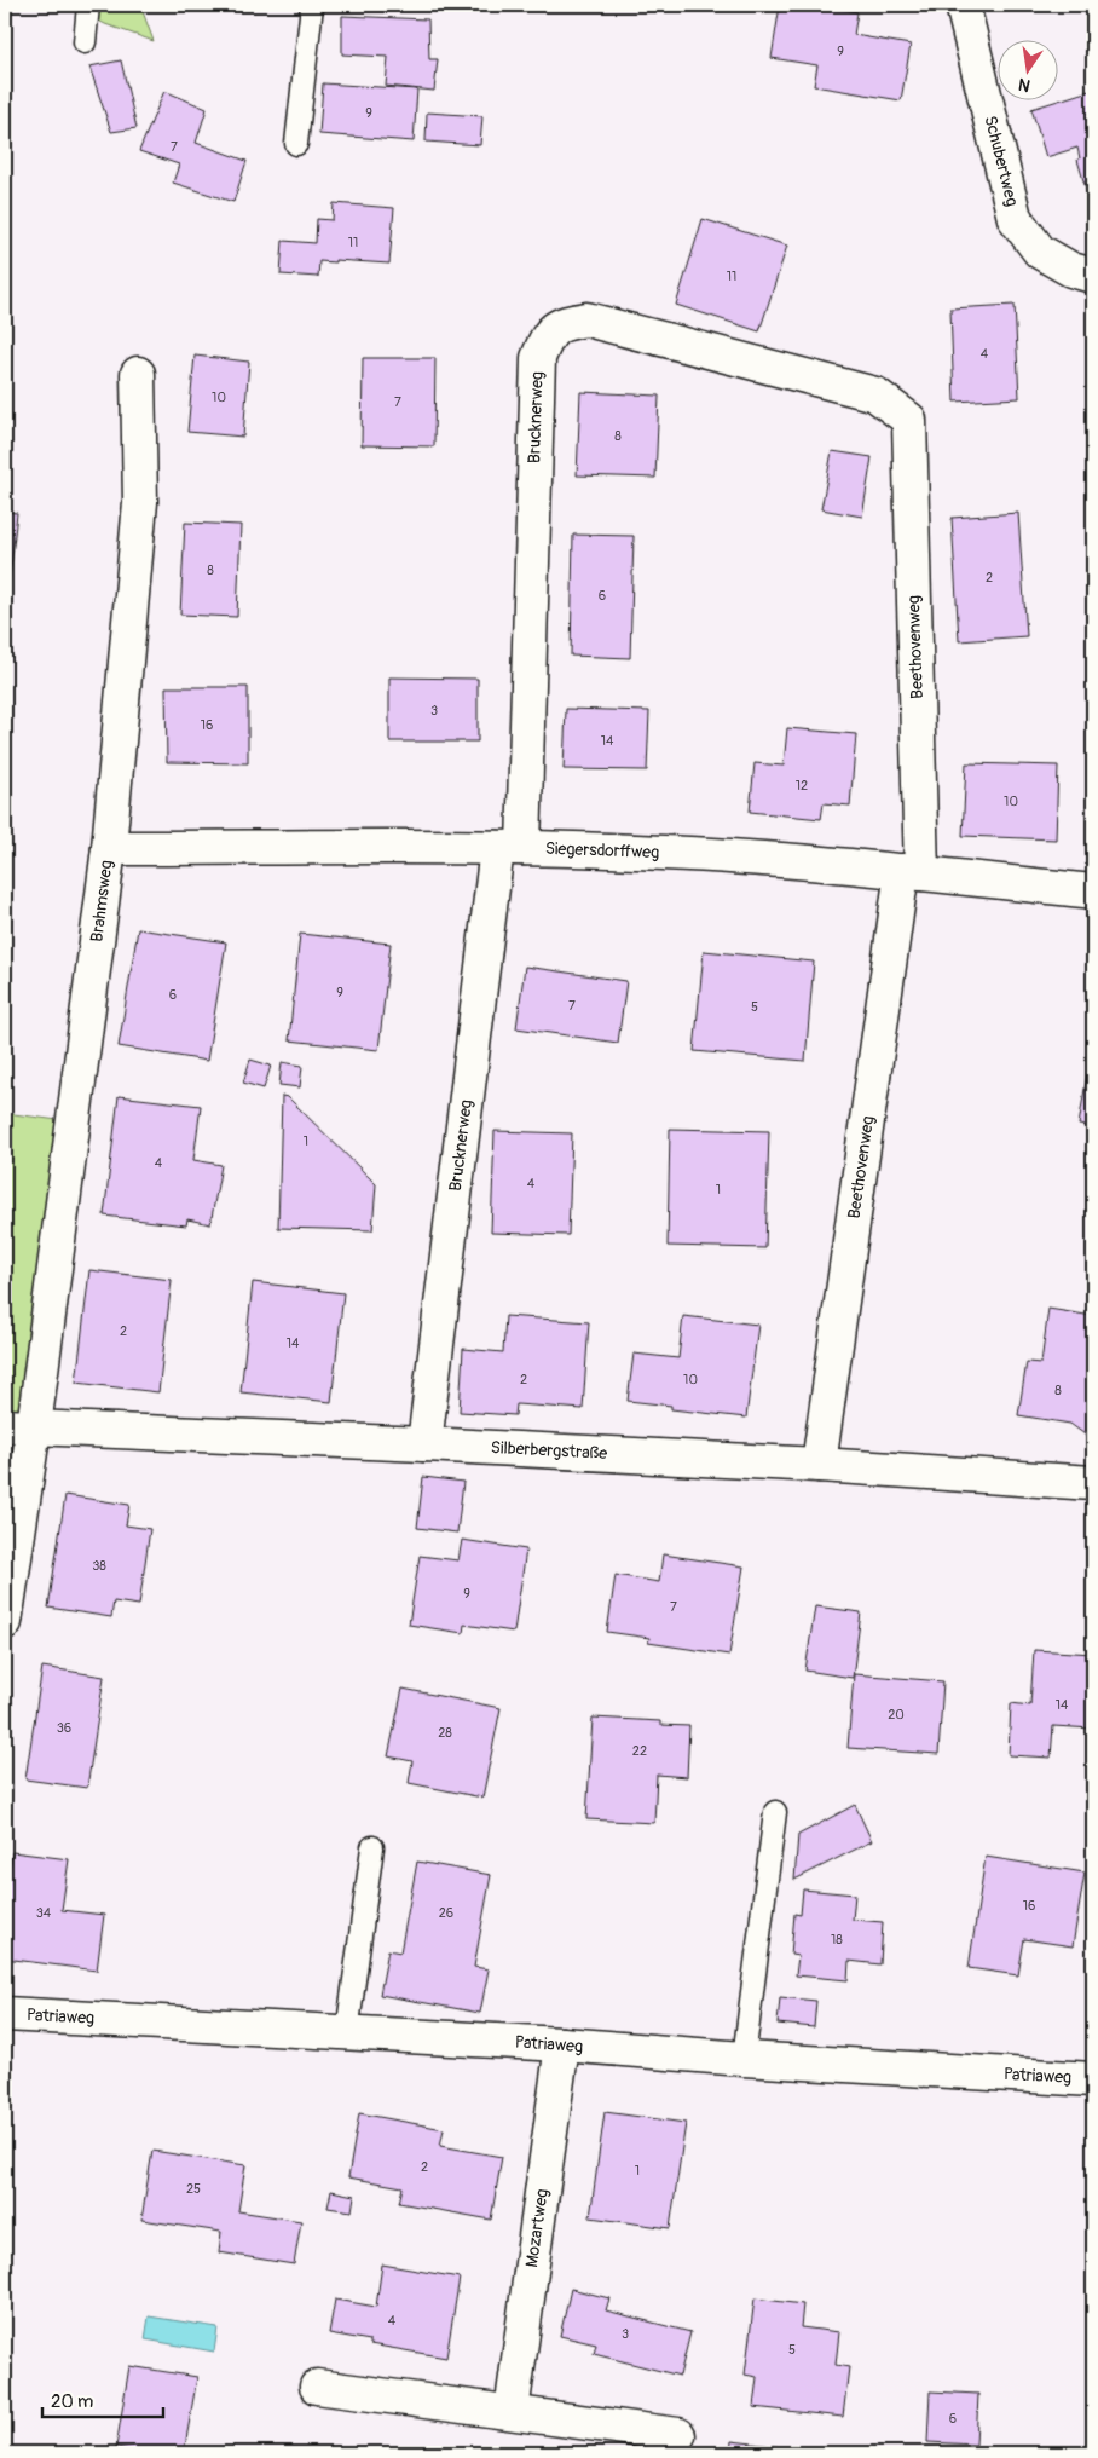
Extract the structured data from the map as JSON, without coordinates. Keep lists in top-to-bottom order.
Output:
{
  "streets": {
    "street": [
      "Schubertweg",
      "Brucknerweg",
      "Beethovenweg",
      "Siegersdorffweg",
      "Brahmsweg",
      "Silberbergstraße",
      "Patriaweg",
      "Mozartweg"
    ]
  },
  "crossings": [
    ["Brucknerweg", "Beethovenweg"],
    ["Brucknerweg", "Siegersdorffweg"],
    ["Brucknerweg", "Silberbergstraße"],
    ["Beethovenweg", "Siegersdorffweg"],
    ["Beethovenweg", "Silberbergstraße"],
    ["Siegersdorffweg", "Brahmsweg"],
    ["Brahmsweg", "Silberbergstraße"],
    ["Patriaweg", "Mozartweg"]
  ],
  "house_numbers": [
    "9",
    "9",
    "7",
    "11",
    "11",
    "4",
    "10",
    "7",
    "8",
    "8",
    "2",
    "6",
    "3",
    "16",
    "14",
    "12",
    "10",
    "9",
    "6",
    "7",
    "5",
    "1",
    "4",
    "4",
    "1",
    "2",
    "14",
    "2",
    "10",
    "8",
    "38",
    "9",
    "7",
    "14",
    "20",
    "36",
    "28",
    "22",
    "16",
    "34",
    "26",
    "18",
    "2",
    "1",
    "25",
    "4",
    "3",
    "5",
    "6"
  ],
  "scale_bar": "20 m",
  "north": "bottom"
}
